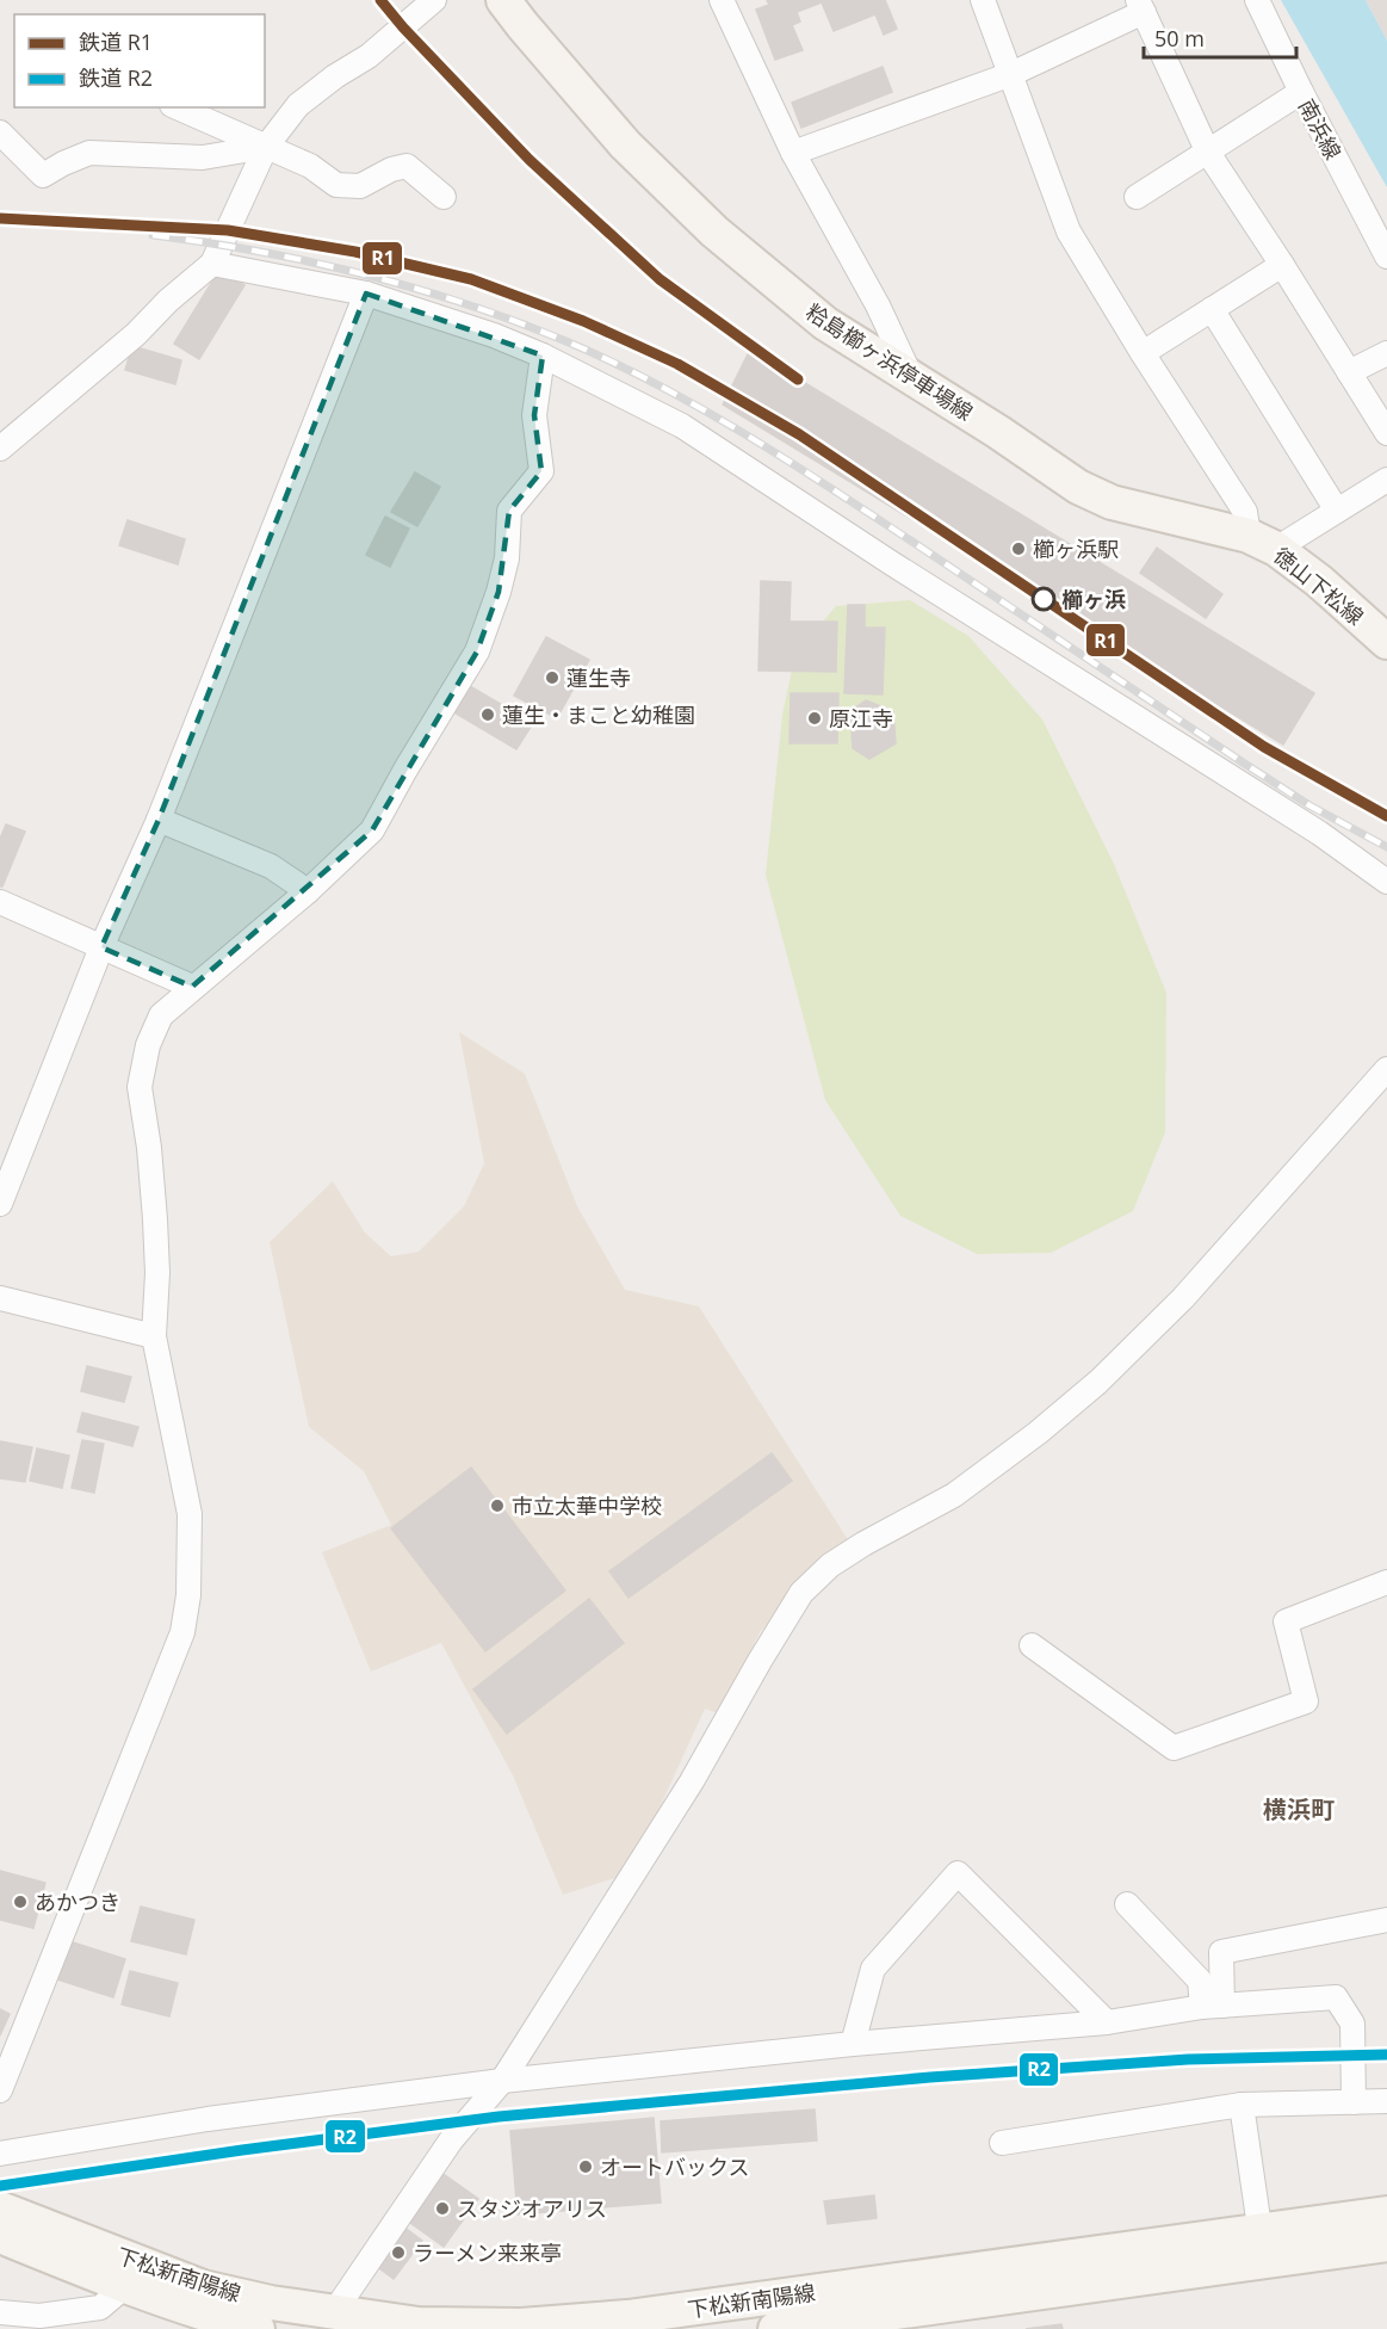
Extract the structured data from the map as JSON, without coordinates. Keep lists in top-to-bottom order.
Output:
{
  "streets": {
    "main road": ["粭島櫛ヶ浜停車場線", "徳山下松線", "下松新南陽線"],
    "street": ["南浜線"]
  },
  "crossings": [
    ["粭島櫛ヶ浜停車場線", "徳山下松線"]
  ],
  "districts": ["横浜町"],
  "places": [
    "櫛ヶ浜駅",
    "櫛ヶ浜",
    "蓮生寺",
    "蓮生・まこと幼稚園",
    "原江寺",
    "市立太華中学校",
    "あかつき",
    "オートバックス",
    "スタジオアリス",
    "ラーメン来来亭"
  ],
  "lines": ["rail line R1", "rail line R2"],
  "legend": ["鉄道 R1", "鉄道 R2"],
  "scale_bar": "50 m"
}
